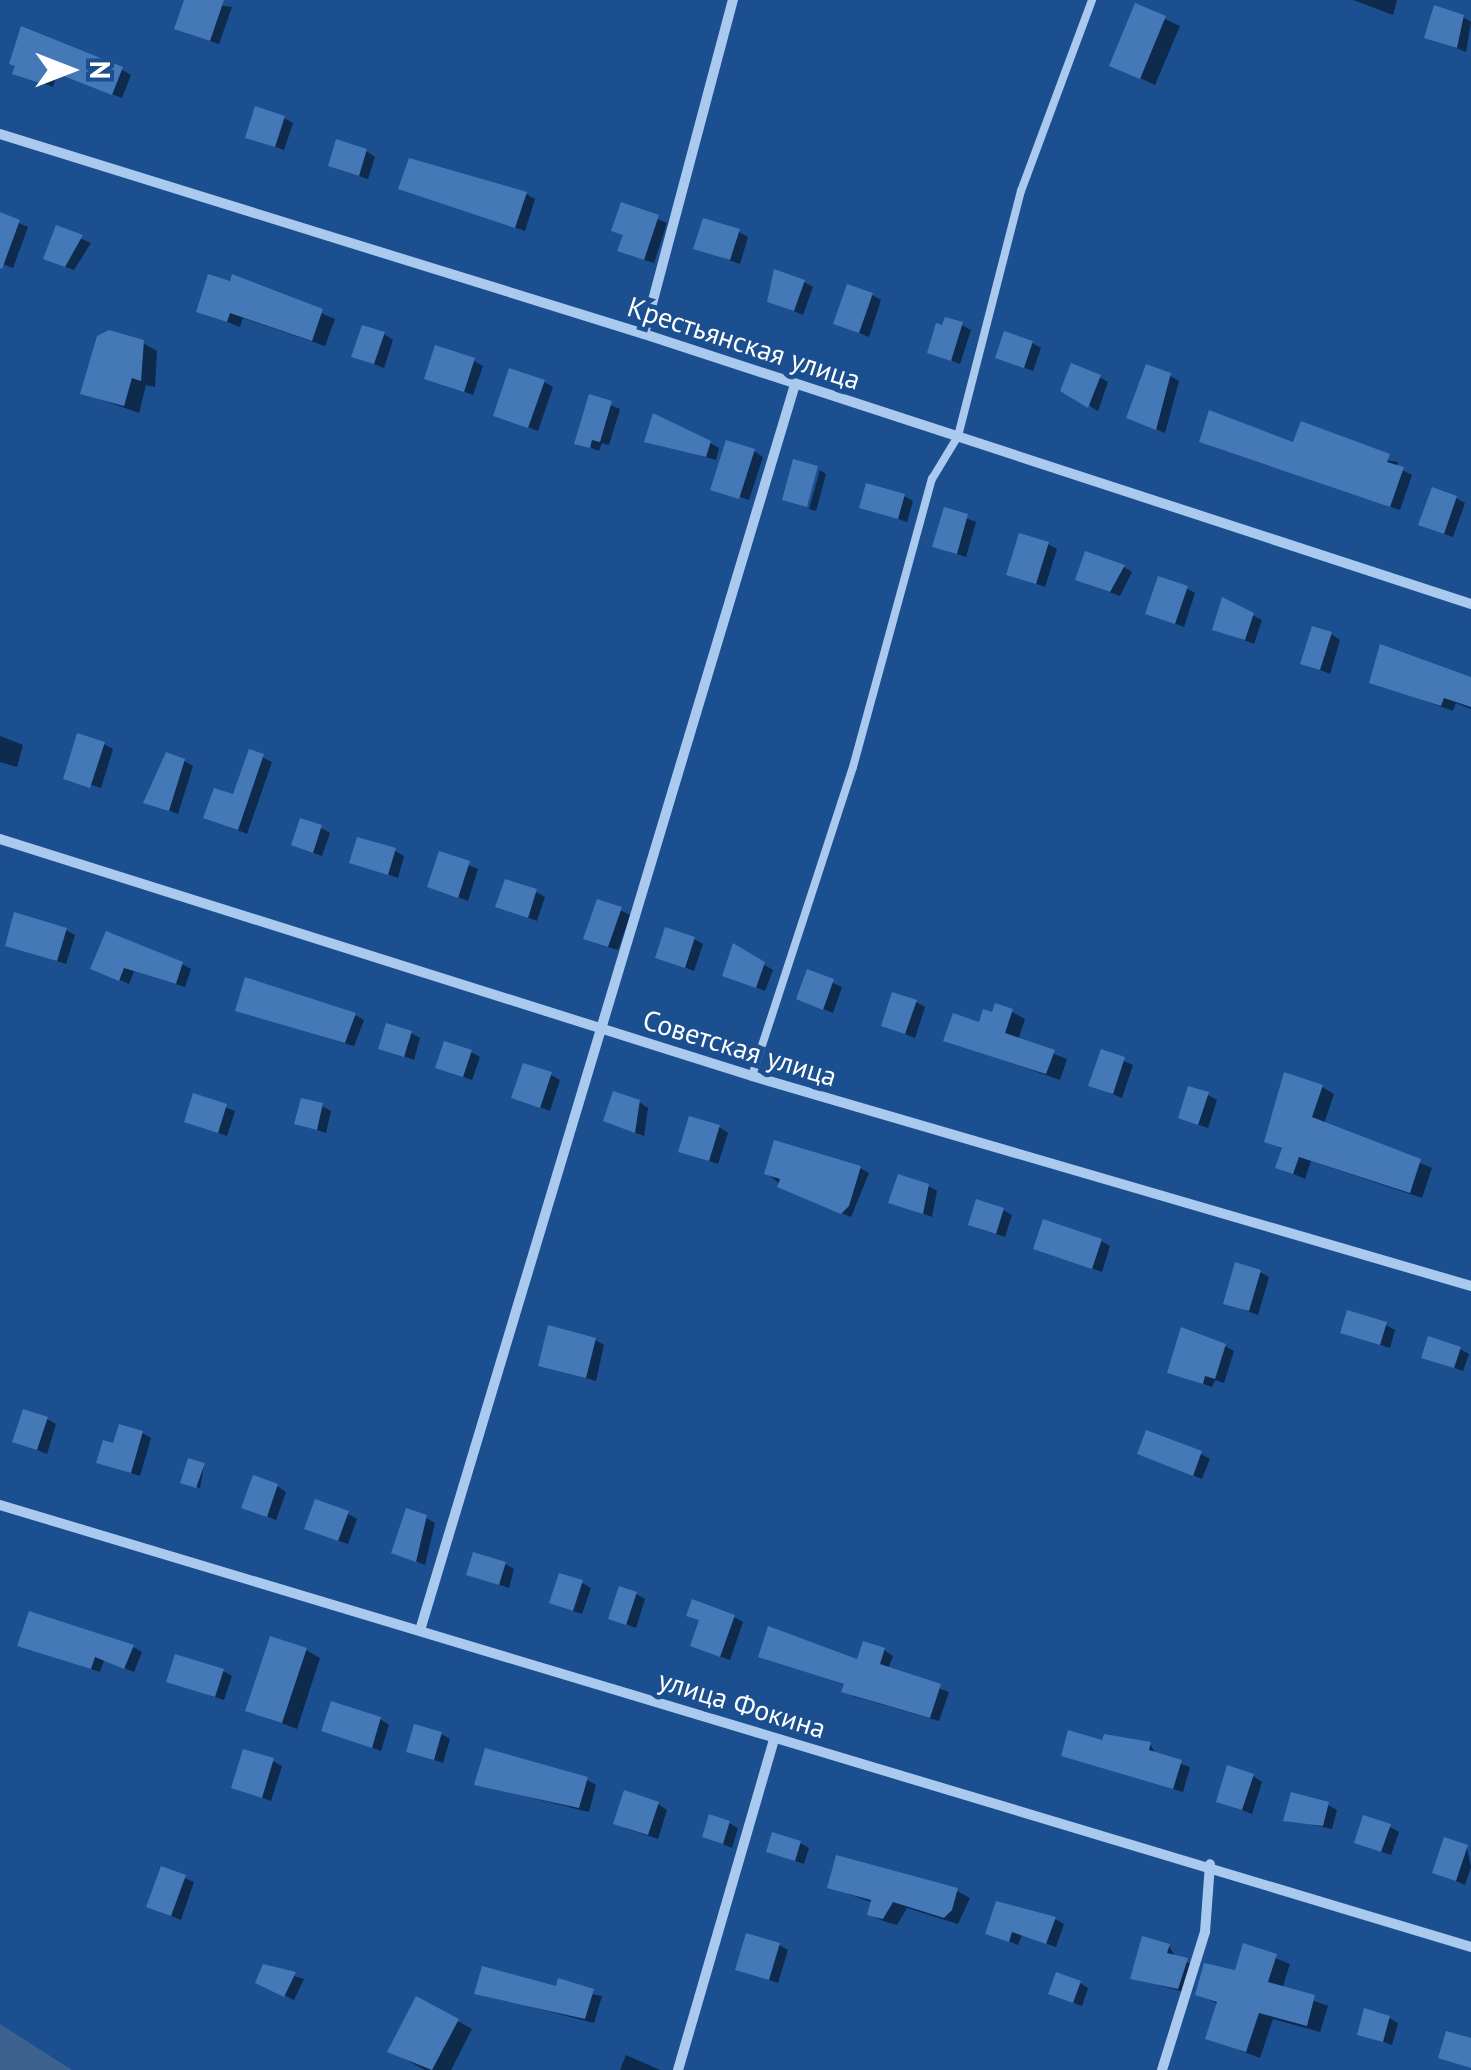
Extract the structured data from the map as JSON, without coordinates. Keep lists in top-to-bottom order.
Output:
{
  "streets": {
    "street": ["Крестьянская улица", "Советская улица", "улица Фокина"]
  },
  "north": "right"
}
